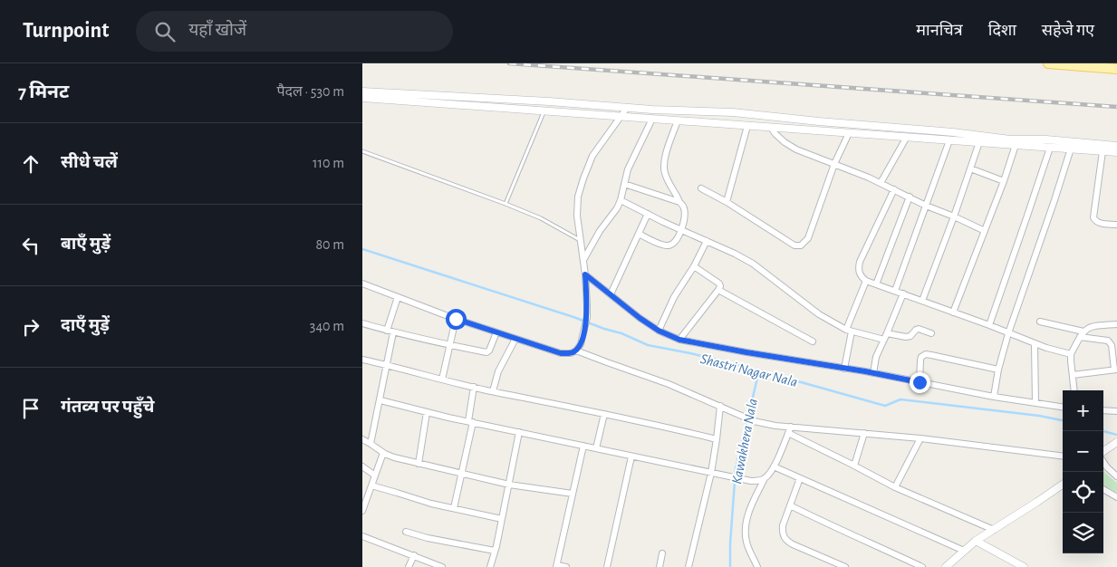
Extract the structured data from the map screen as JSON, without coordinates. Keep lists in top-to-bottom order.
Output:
{
  "water": ["Shastri Nagar Nala", "Kawakhera Nala"],
  "page": {
    "header": "Turnpoint",
    "search": "यहाँ खोजें",
    "nav": ["मानचित्र", "दिशा", "सहेजे गए"],
    "heading": ["7 मिनट", "पैदल · 530 m"],
    "list": [
      ["सीधे चलें", "110 m"],
      ["बाएँ मुड़ें", "80 m"],
      ["दाएँ मुड़ें", "340 m"],
      "गंतव्य पर पहुँचे"
    ],
    "map_buttons": ["+", "−"]
  }
}
